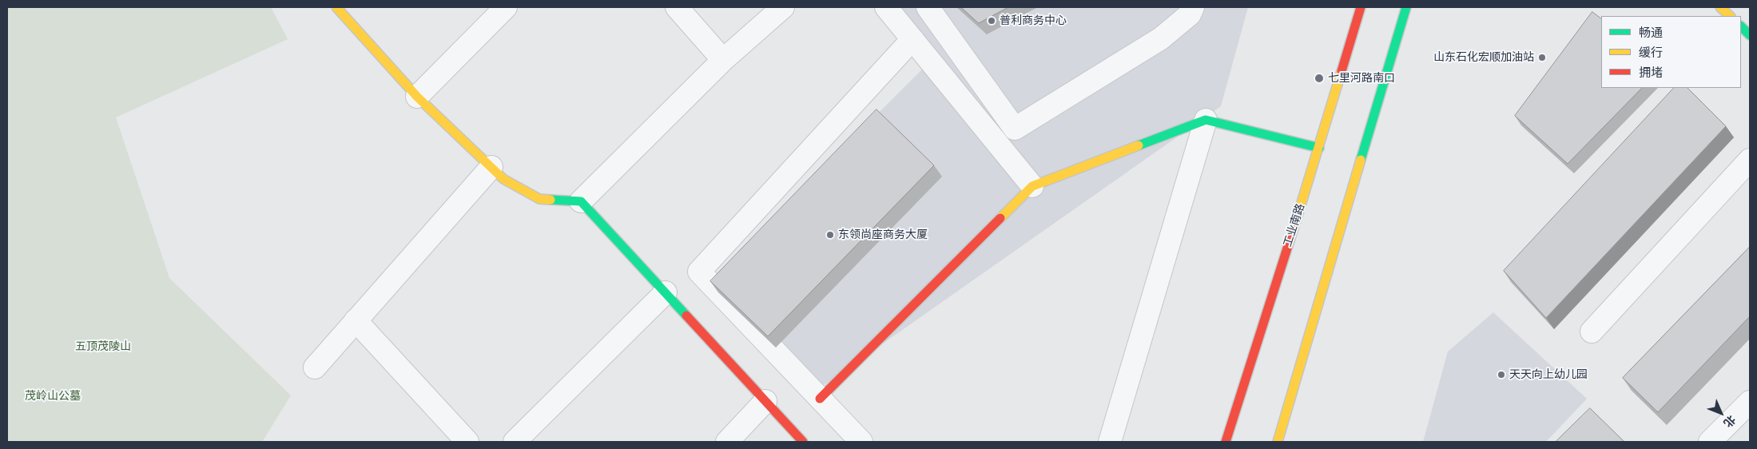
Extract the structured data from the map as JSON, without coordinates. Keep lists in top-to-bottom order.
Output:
{
  "streets": {
    "street": ["工业南路"]
  },
  "parks": ["五顶茂陵山", "茂岭山公墓"],
  "places": [
    "普利商务中心",
    "山东石化宏顺加油站",
    "七里河路南口",
    "东领尚座商务大厦",
    "天天向上幼儿园"
  ],
  "legend": ["畅通", "缓行", "拥堵"],
  "north": "bottom right"
}
